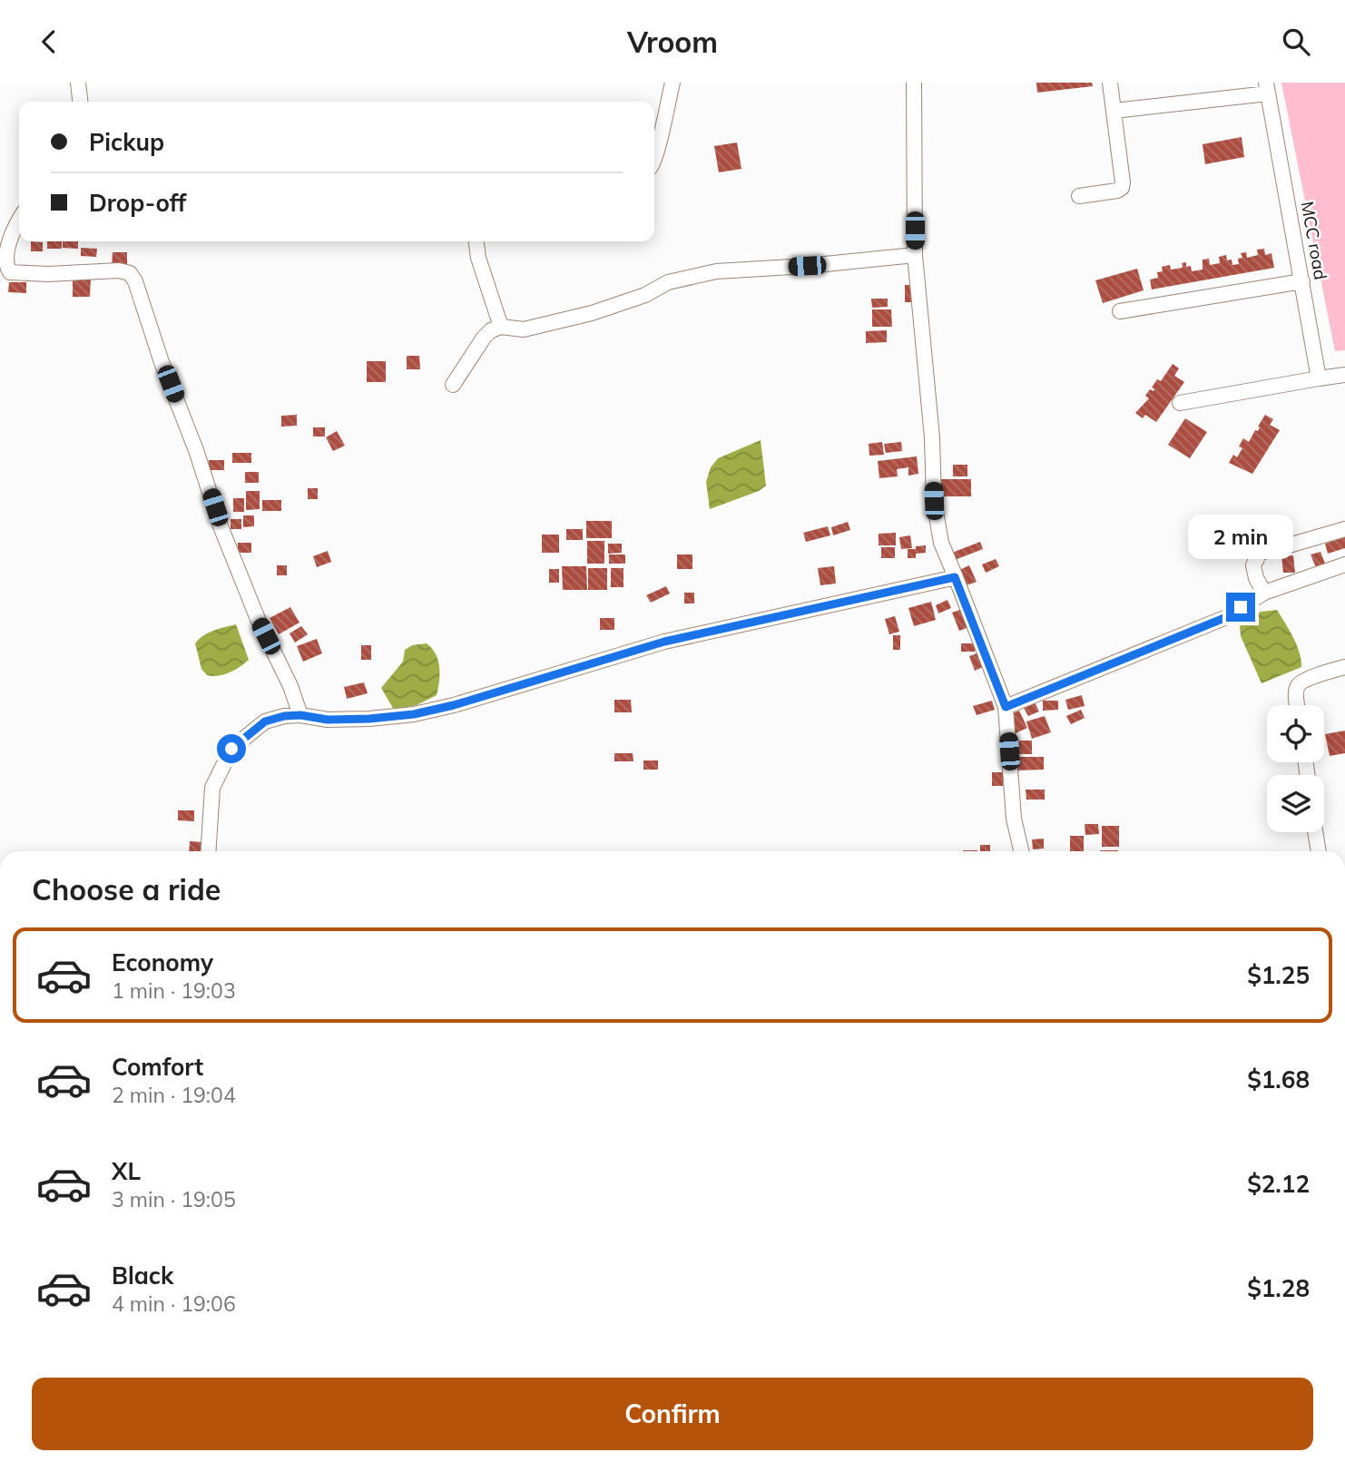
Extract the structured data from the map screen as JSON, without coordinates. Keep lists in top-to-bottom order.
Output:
{
  "streets": {
    "street": ["MCC road"]
  },
  "page": {
    "header": "Vroom",
    "banner": ["Pickup", "Drop-off"],
    "bubble": "2 min",
    "heading": "Choose a ride",
    "list": [
      {
        "name": "Economy",
        "note": "1 min · 19:03",
        "value": "$1.25"
      },
      {
        "name": "Comfort",
        "note": "2 min · 19:04",
        "value": "$1.68"
      },
      {
        "name": "XL",
        "note": "3 min · 19:05",
        "value": "$2.12"
      },
      {
        "name": "Black",
        "note": "4 min · 19:06",
        "value": "$1.28"
      }
    ],
    "buttons": "Confirm"
  }
}
